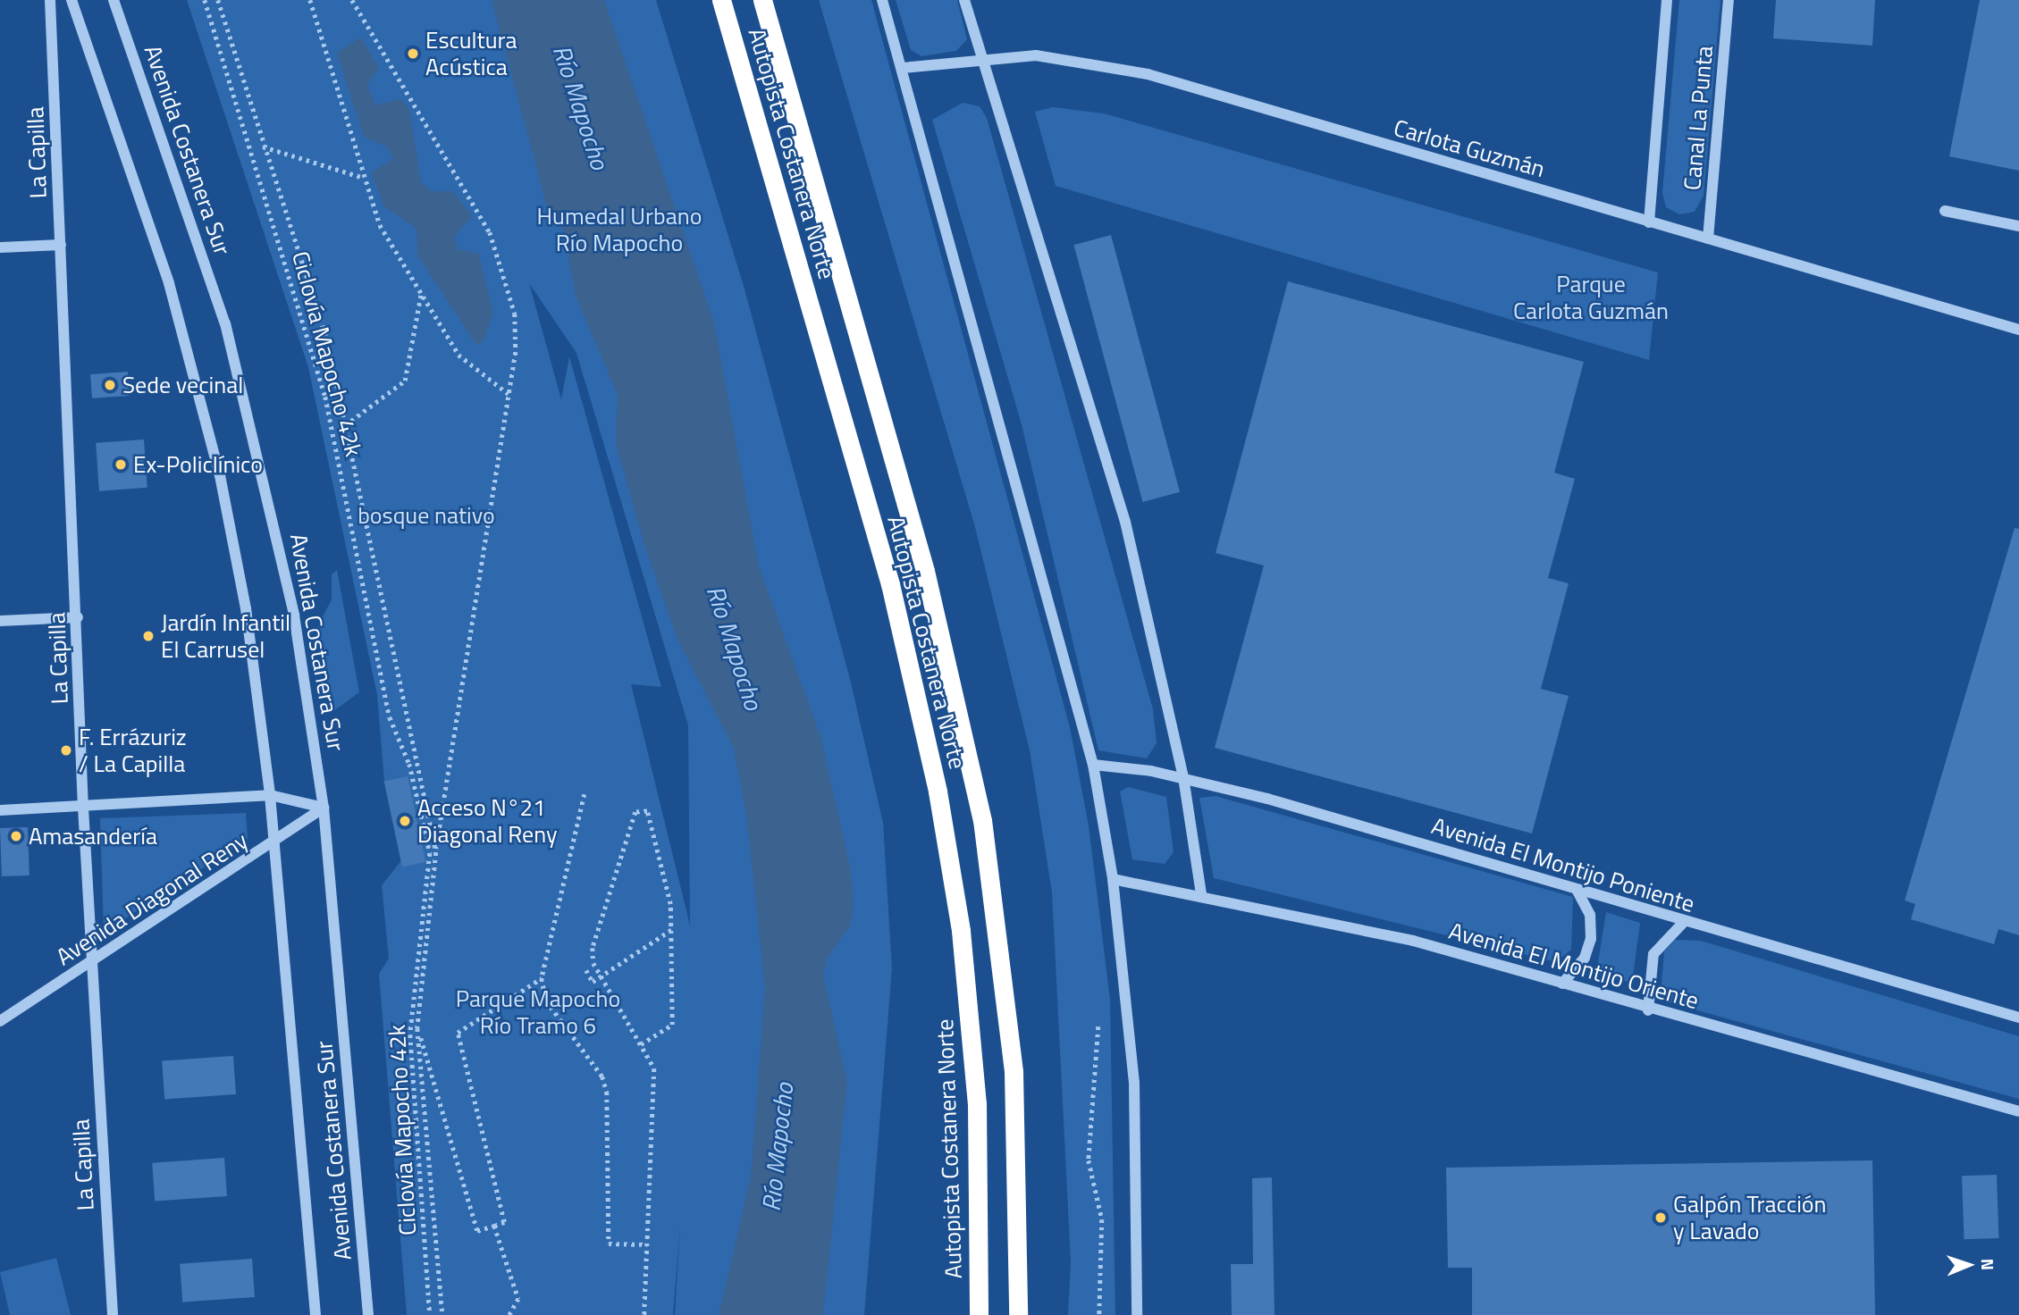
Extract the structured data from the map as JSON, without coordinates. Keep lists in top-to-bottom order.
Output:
{
  "streets": {
    "highway": ["Autopista Costanera Norte"],
    "street": [
      "Canal La Punta",
      "Carlota Guzmán",
      "Avenida Costanera Sur",
      "La Capilla",
      "Avenida El Montijo Poniente",
      "Avenida Diagonal Reny",
      "Avenida El Montijo Oriente"
    ],
    "path": ["Ciclovía Mapocho 42k"]
  },
  "crossings": [
    ["Canal La Punta", "Carlota Guzmán"],
    ["Avenida Costanera Sur", "Avenida Diagonal Reny"],
    ["La Capilla", "Avenida Diagonal Reny"]
  ],
  "water": ["Río Mapocho"],
  "parks": [
    "Humedal Urbano Río Mapocho",
    "Parque Carlota Guzmán",
    "bosque nativo",
    "Parque Mapocho Río Tramo 6"
  ],
  "places": [
    "Escultura Acústica",
    "Sede vecinal",
    "Ex-Policlínico",
    "Jardín Infantil El Carrusel",
    "F. Errázuriz / La Capilla",
    "Acceso N°21 Diagonal Reny",
    "Amasandería",
    "Galpón Tracción y Lavado"
  ],
  "north": "right"
}
